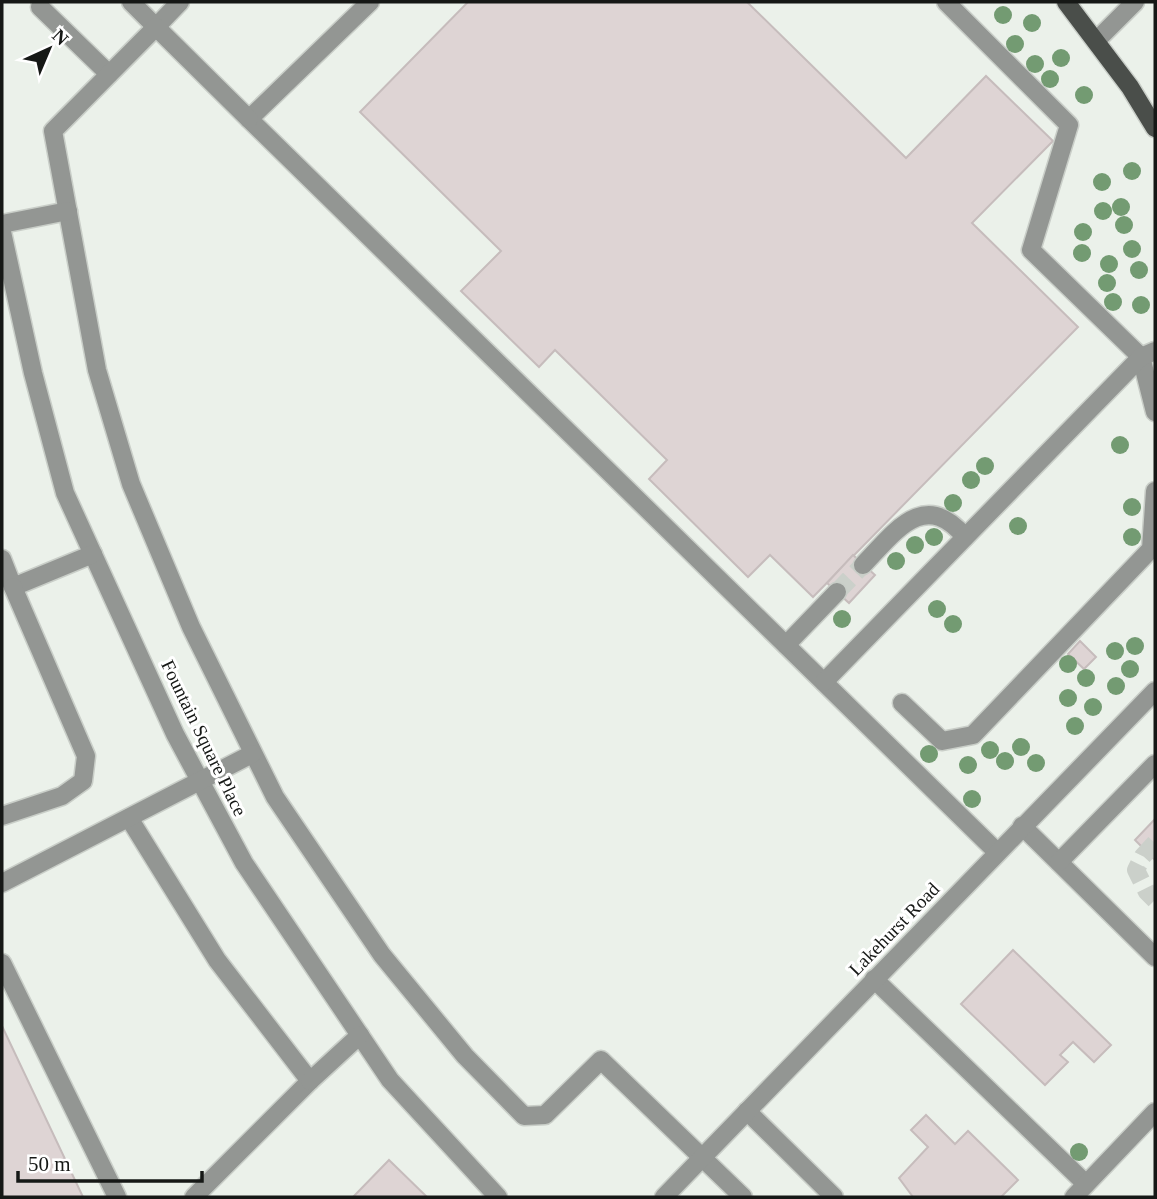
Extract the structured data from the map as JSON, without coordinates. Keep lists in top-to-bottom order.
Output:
{
  "streets": {
    "street": ["Fountain Square Place", "Lakehurst Road"]
  },
  "scale_bar": "50 m",
  "north": "top right"
}
